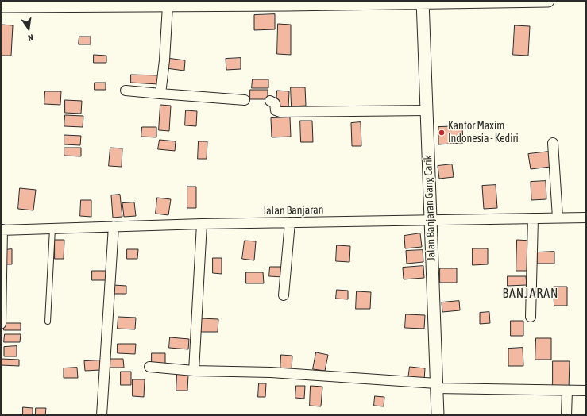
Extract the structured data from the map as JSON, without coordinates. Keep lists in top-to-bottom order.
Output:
{
  "streets": {
    "street": ["Jalan Banjaran Gang Carik", "Jalan Banjaran"]
  },
  "crossings": [
    ["Jalan Banjaran Gang Carik", "Jalan Banjaran"]
  ],
  "districts": ["BANJARAN"],
  "places": ["Kantor Maxim Indonesia - Kediri"],
  "north": "bottom"
}
